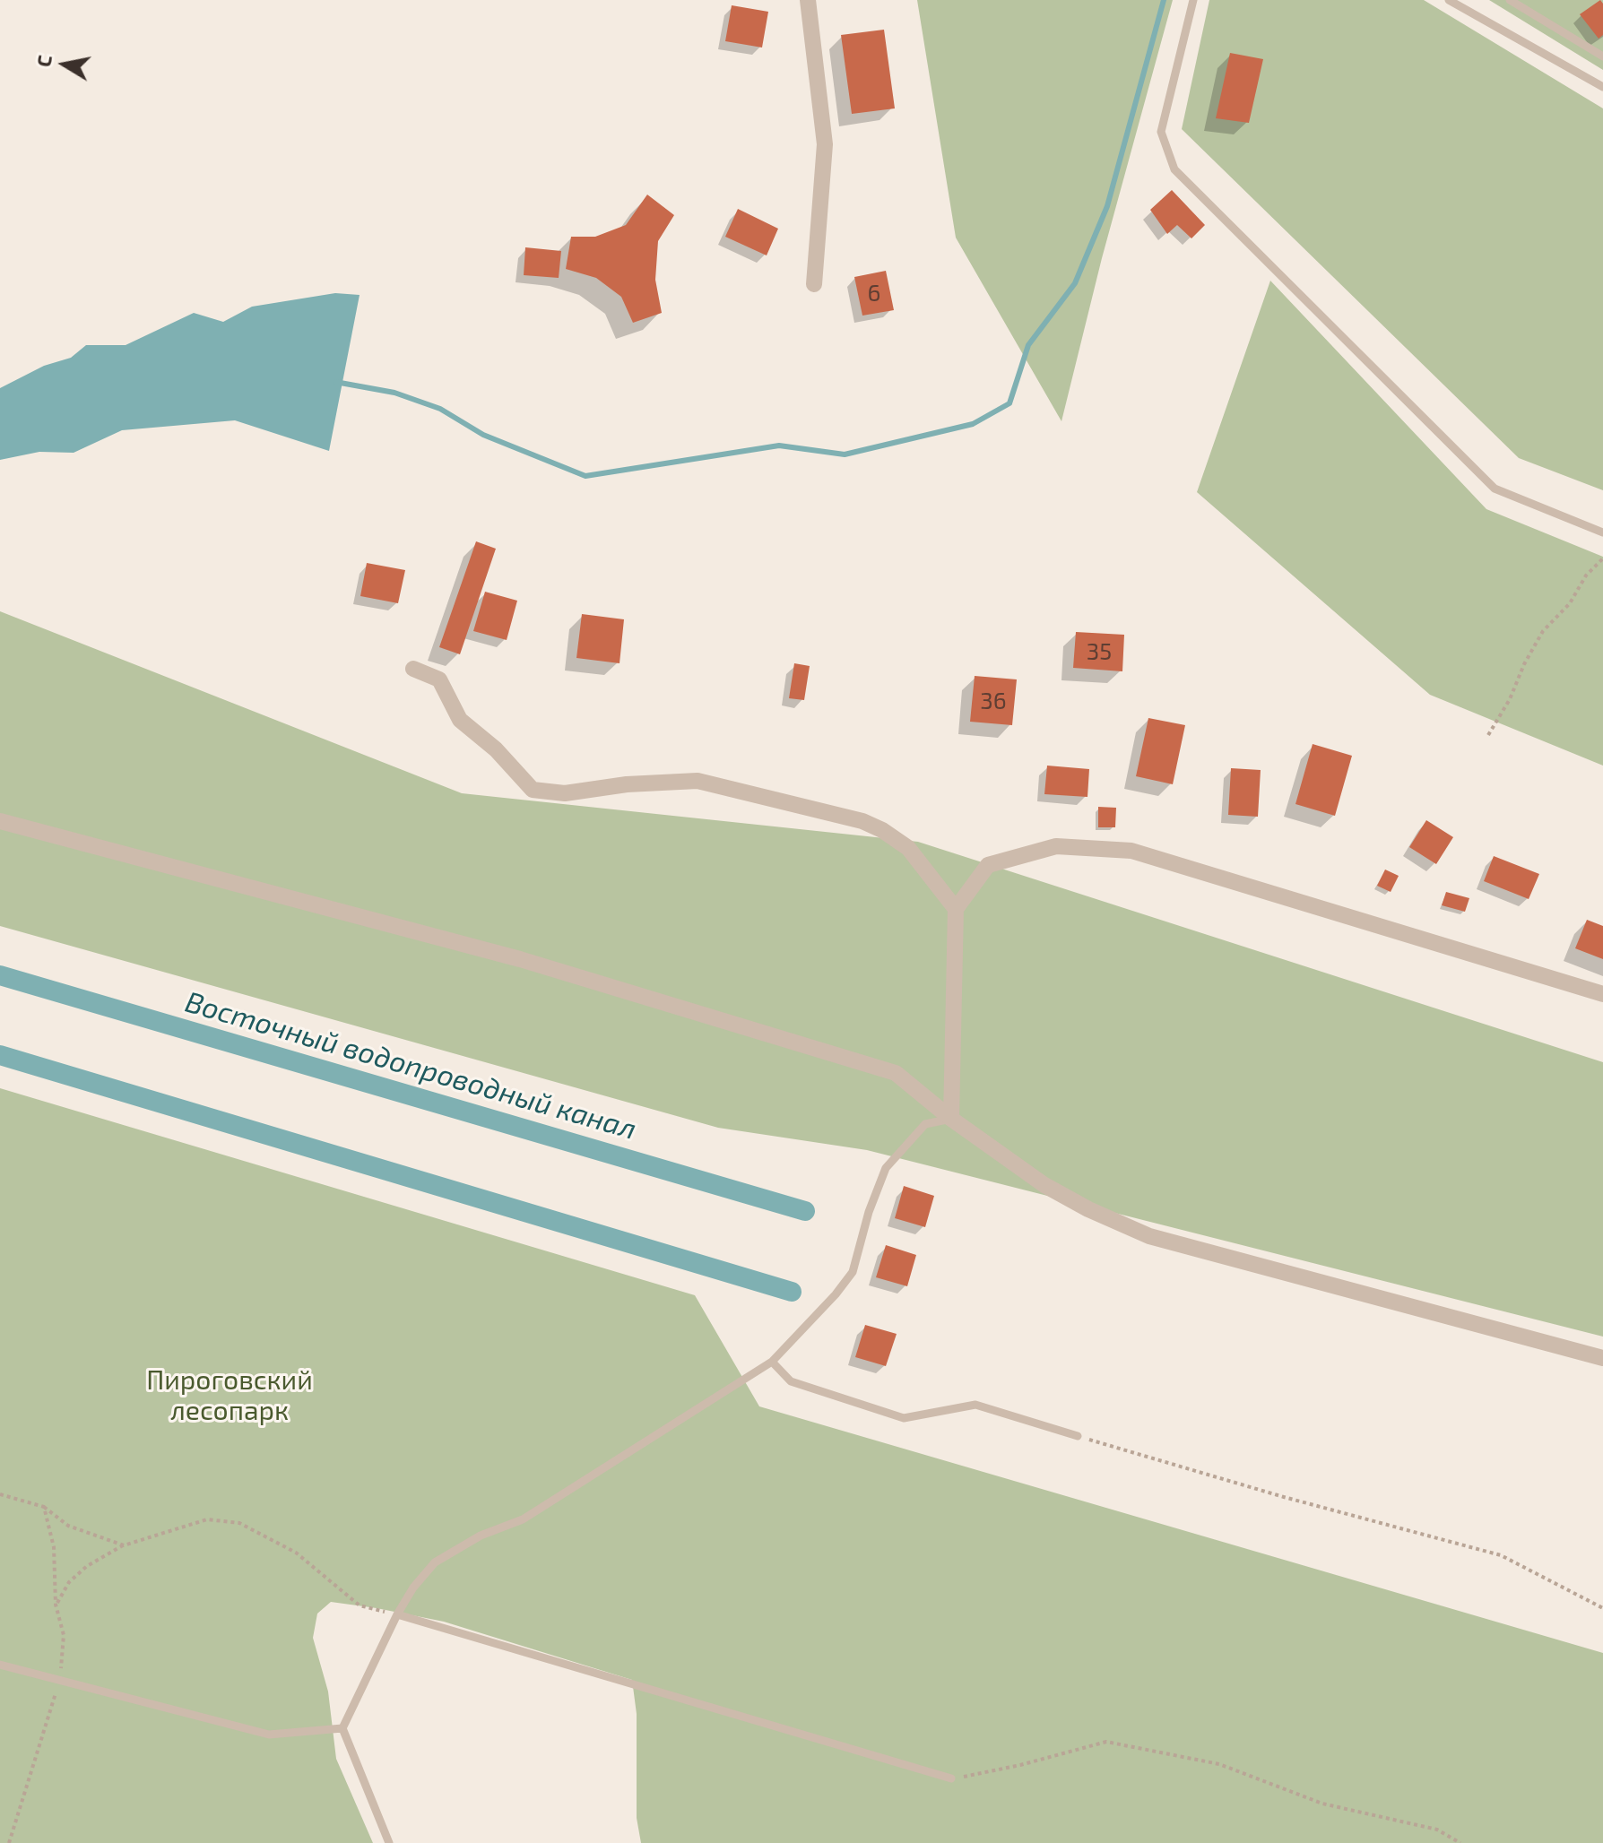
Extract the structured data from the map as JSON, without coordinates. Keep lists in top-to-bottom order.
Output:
{
  "water": ["Восточный водопроводный канал"],
  "parks": ["Пироговский лесопарк"],
  "house_numbers": ["6", "35", "36"],
  "north": "left"
}
